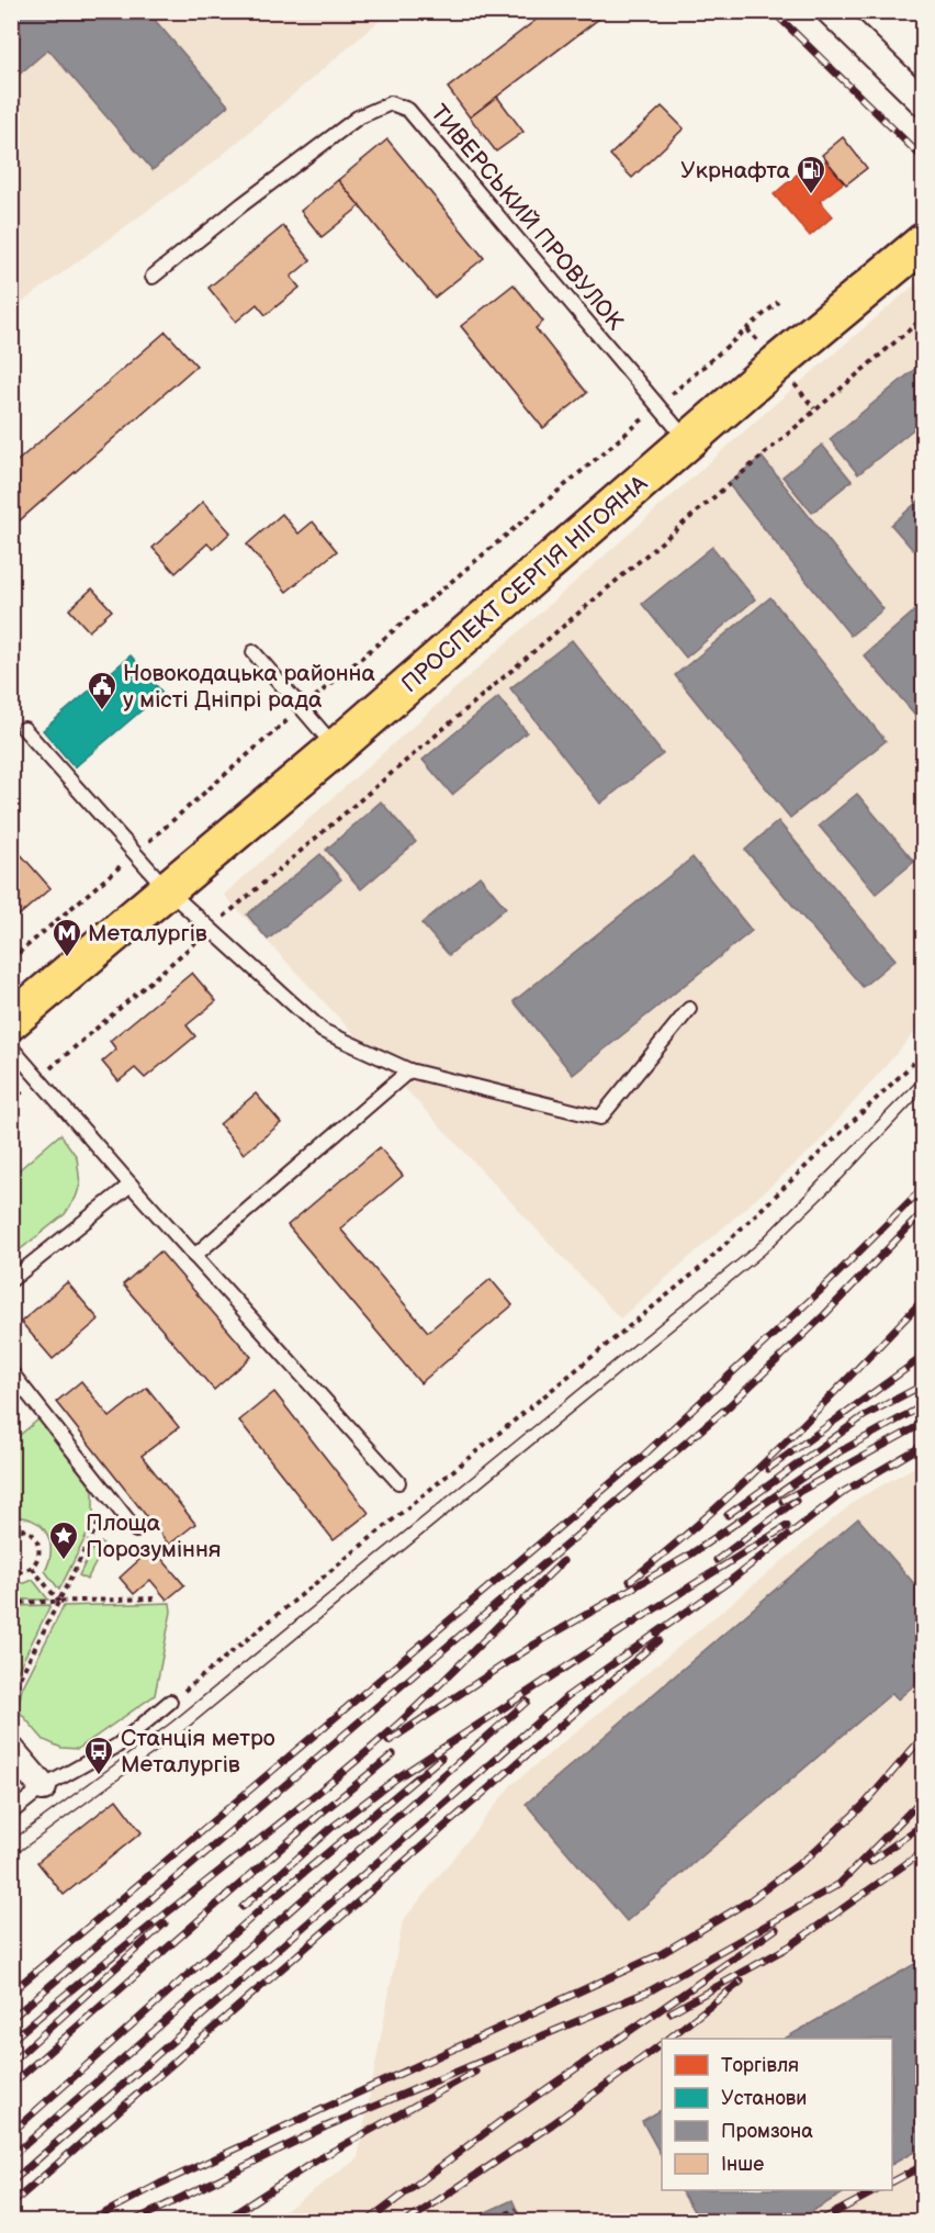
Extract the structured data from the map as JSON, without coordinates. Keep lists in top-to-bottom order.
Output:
{
  "streets": {
    "highway": ["ПРОСПЕКТ СЕРГІЯ НІГОЯНА"],
    "lane": ["ТИВЕРСЬКИЙ ПРОВУЛОК"]
  },
  "crossings": [
    ["ТИВЕРСЬКИЙ ПРОВУЛОК", "ПРОСПЕКТ СЕРГІЯ НІГОЯНА"]
  ],
  "places": {
    "fuel station": ["Укрнафта"],
    "public building": ["Новокодацька районна у місті Дніпрі рада"],
    "metro station": ["Металургів"],
    "place": ["Площа Порозуміння"],
    "bus stop": ["Станція метро Металургів"]
  },
  "legend": [
    "Торгівля",
    "Установи",
    "Промзона",
    "Інше"
  ]
}
